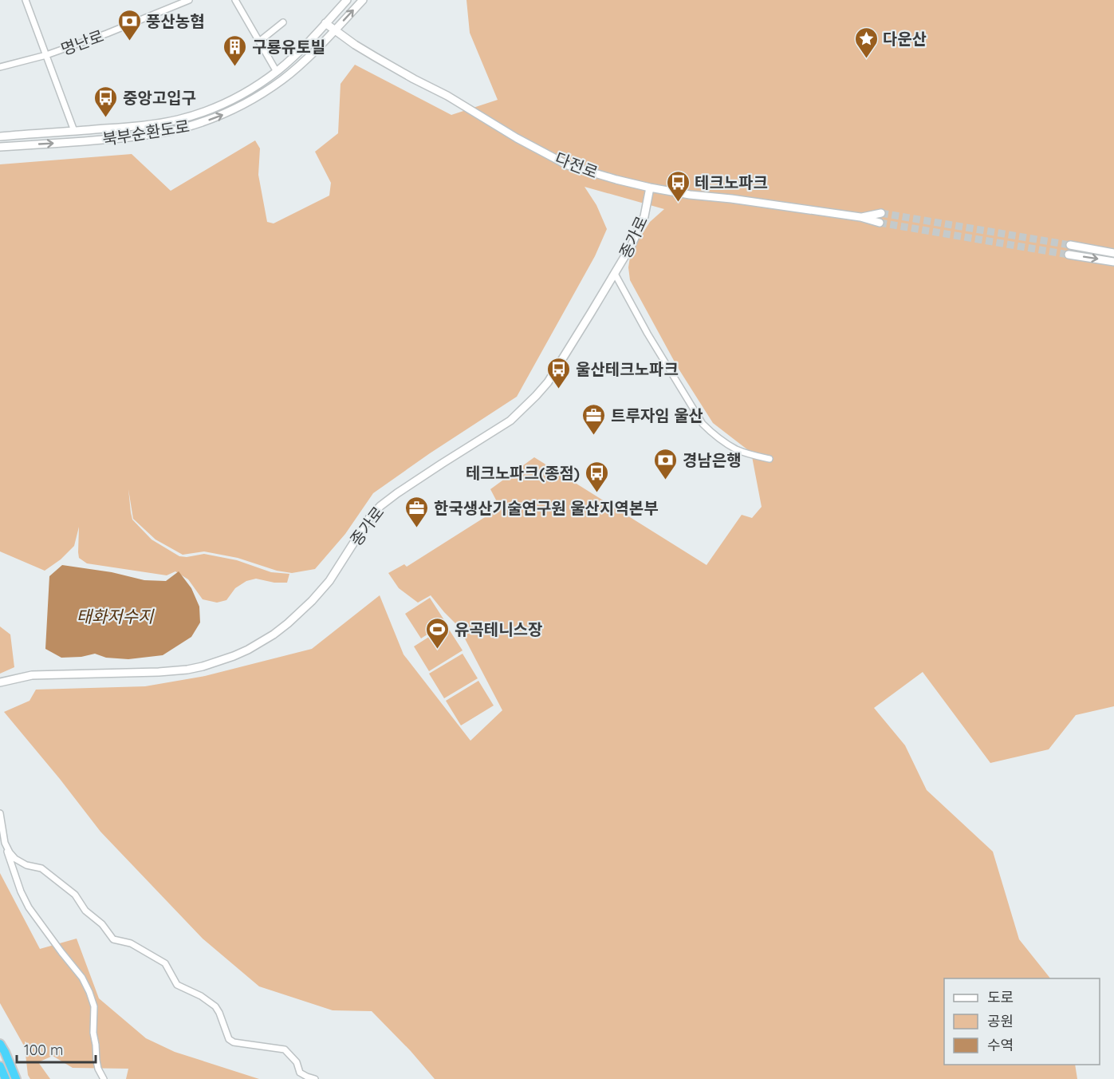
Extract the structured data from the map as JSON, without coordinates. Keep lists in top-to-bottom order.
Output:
{
  "streets": {
    "main road": ["북부순환도로", "다전로", "종가로"],
    "street": ["명난로"]
  },
  "crossings": [
    ["북부순환도로", "다전로"],
    ["다전로", "종가로"]
  ],
  "water": ["태화저수지"],
  "places": {
    "bank": ["풍산농협", "경남은행"],
    "place": ["다운산"],
    "building": ["구룡유토빌"],
    "bus stop": [
      "중앙고입구",
      "테크노파크",
      "울산테크노파크",
      "테크노파크(종점)"
    ],
    "office": ["트루자임 울산", "한국생산기술연구원 울산지역본부"],
    "sports": ["유곡테니스장"]
  },
  "legend": ["도로", "공원", "수역"],
  "scale_bar": "100 m"
}
